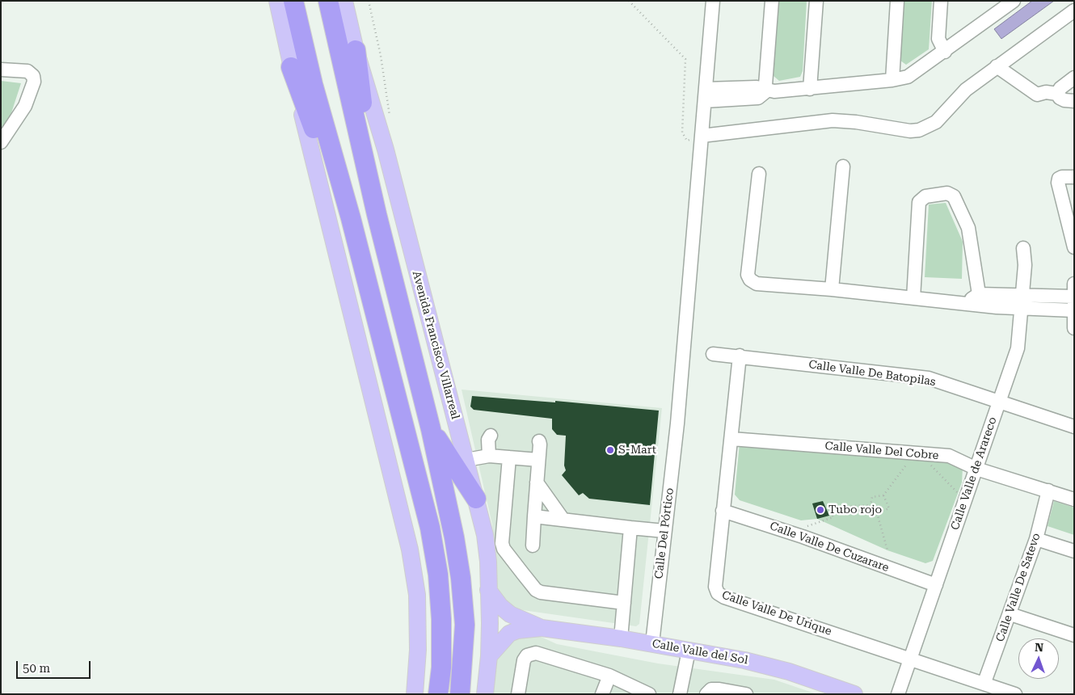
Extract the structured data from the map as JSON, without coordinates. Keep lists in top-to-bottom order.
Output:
{
  "streets": {
    "main road": ["Avenida Francisco Villarreal", "Calle Valle del Sol"],
    "street": [
      "Calle Valle De Batopilas",
      "Calle Valle Del Cobre",
      "Calle Valle de Arareco",
      "Calle Del Pórtico",
      "Calle Valle De Cuzarare",
      "Calle Valle De Satevo",
      "Calle Valle De Urique"
    ]
  },
  "crossings": [
    ["Avenida Francisco Villarreal", "Calle Valle del Sol"],
    ["Calle Valle De Batopilas", "Calle Valle de Arareco"],
    ["Calle Valle De Batopilas", "Calle Valle De Urique"],
    ["Calle Valle Del Cobre", "Calle Valle de Arareco"],
    ["Calle Valle Del Cobre", "Calle Valle De Satevo"],
    ["Calle Valle Del Cobre", "Calle Valle De Urique"],
    ["Calle Valle de Arareco", "Calle Valle De Cuzarare"],
    ["Calle Valle de Arareco", "Calle Valle De Urique"],
    ["Calle Del Pórtico", "Calle Valle del Sol"],
    ["Calle Valle De Cuzarare", "Calle Valle De Urique"],
    ["Calle Valle De Satevo", "Calle Valle De Urique"]
  ],
  "places": ["S-Mart", "Tubo rojo"],
  "scale_bar": "50 m",
  "north": "top"
}
